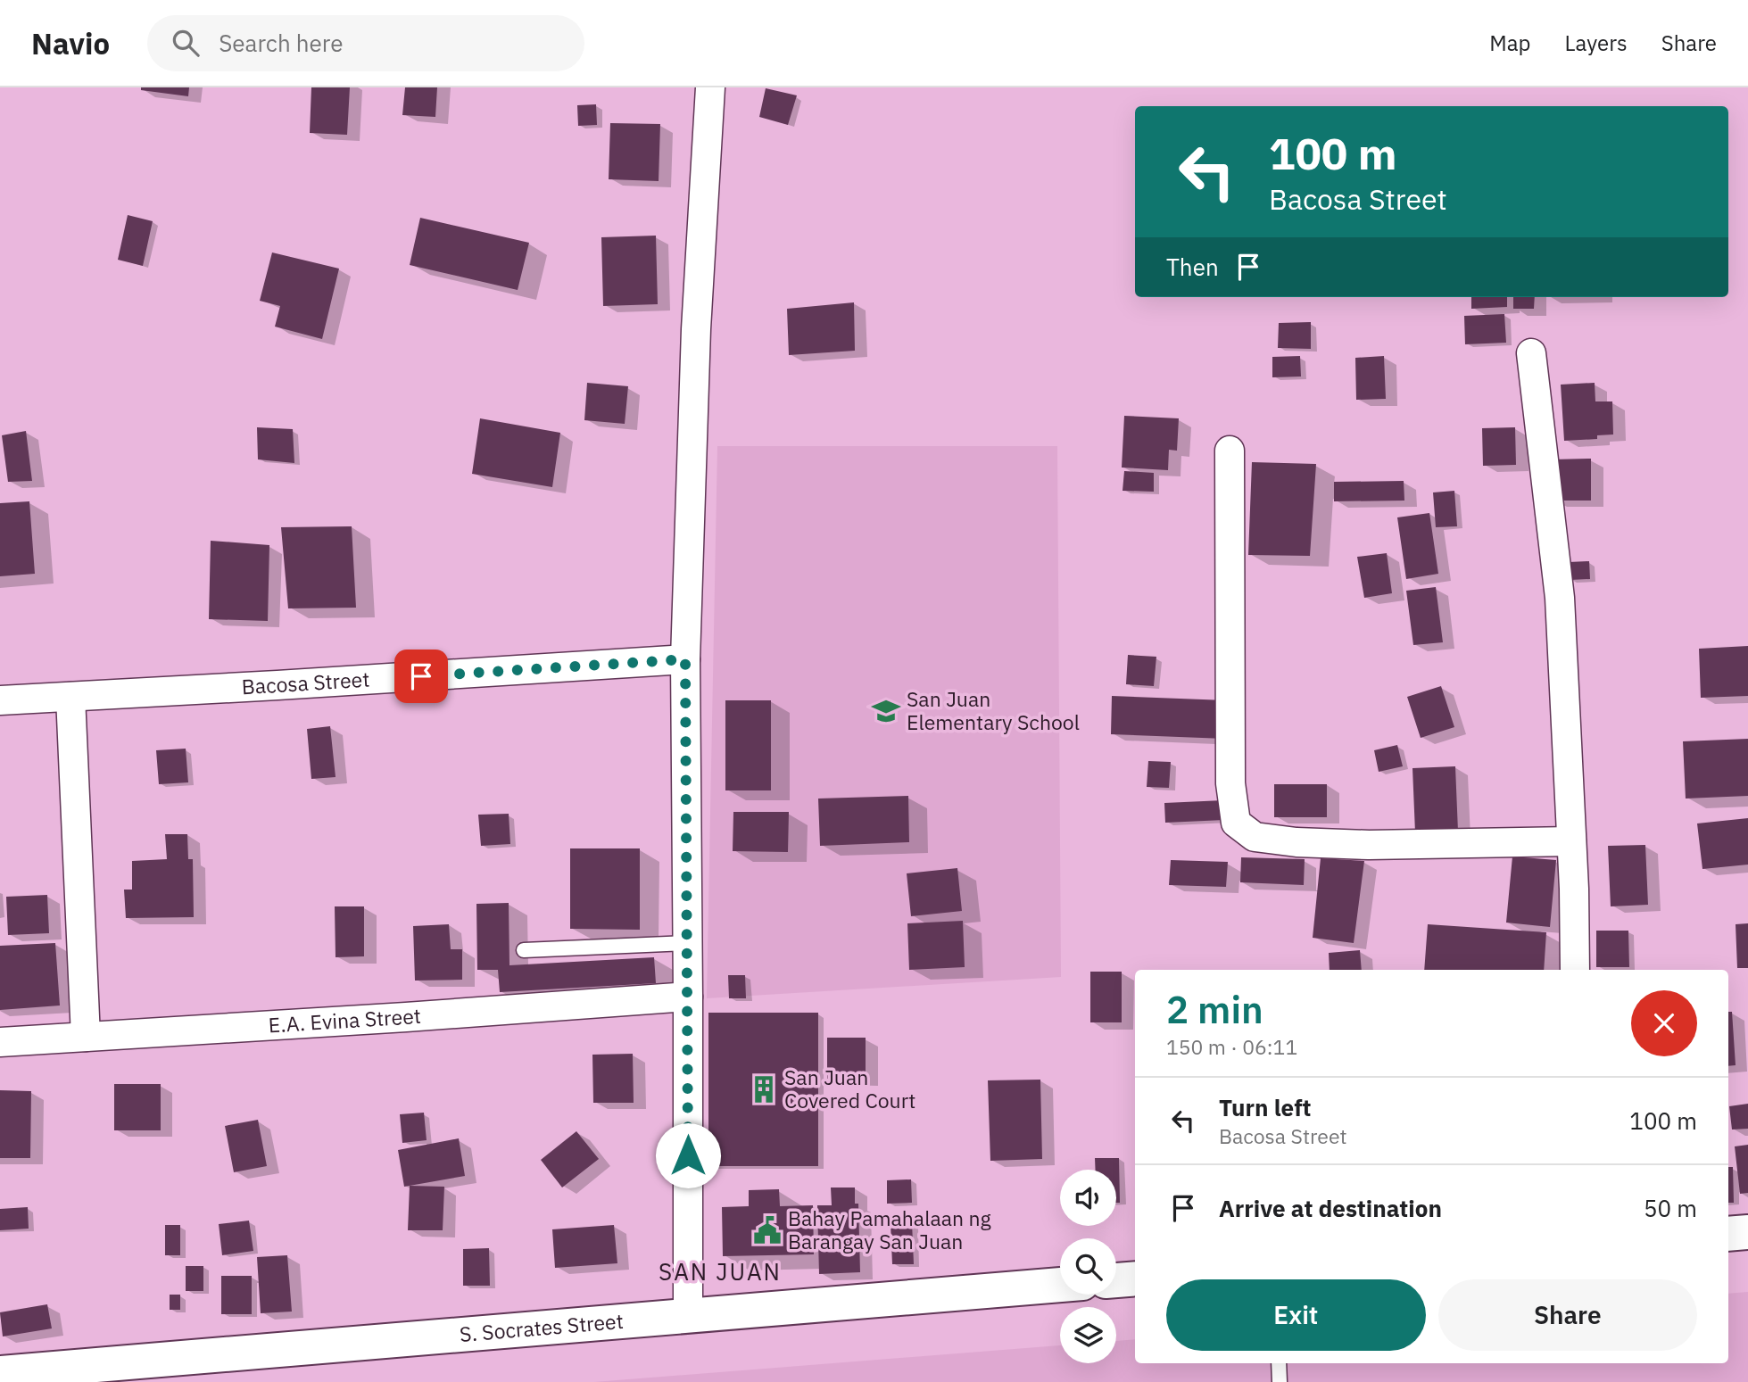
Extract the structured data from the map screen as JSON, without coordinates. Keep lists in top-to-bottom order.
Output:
{
  "streets": {
    "street": ["Bacosa Street", "E.A. Evina Street", "S. Socrates Street"]
  },
  "districts": ["SAN JUAN"],
  "places": {
    "school or university": ["San Juan Elementary School"],
    "building": ["San Juan Covered Court"],
    "public building": ["Bahay Pamahalaan ng Barangay San Juan"]
  },
  "page": {
    "header": "Navio",
    "search": "Search here",
    "nav": ["Map", "Layers", "Share"],
    "turn": ["100 m", "Bacosa Street"],
    "then": "Then",
    "heading": ["2 min", "150 m · 06:11"],
    "list": [
      {
        "name": "Turn left",
        "note": "Bacosa Street",
        "value": "100 m"
      },
      {
        "name": "Arrive at destination",
        "value": "50 m"
      }
    ],
    "buttons": ["Exit", "Share"]
  }
}
